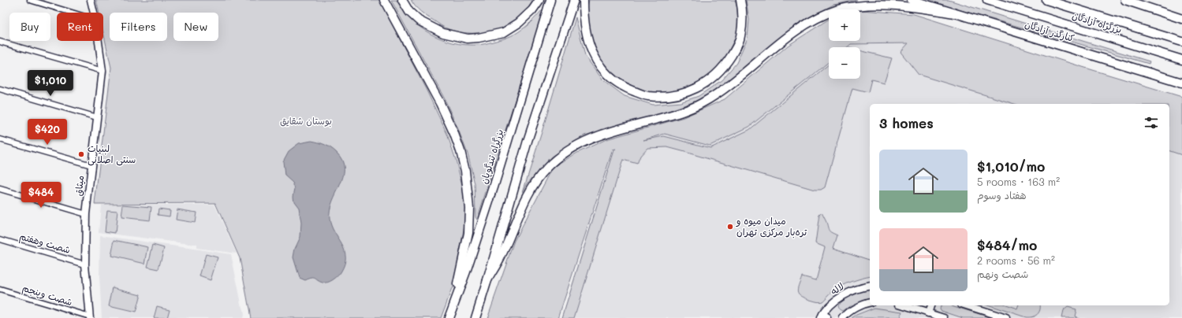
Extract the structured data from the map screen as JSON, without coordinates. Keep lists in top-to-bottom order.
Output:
{
  "streets": {
    "main road": ["بزرگراه آزادگان", "کنارگذر آزادگان", "بزرگراه تندگویان"],
    "street": [
      "میثاق",
      "شصت وهفتم",
      "لاله",
      "شصت وپنجم"
    ]
  },
  "crossings": [
    ["میثاق", "شصت وهفتم"],
    ["میثاق", "شصت وپنجم"]
  ],
  "parks": ["بوستان شقایق"],
  "places": ["لبنیات سنتی اصلانی", "میدان میوه و تره‌بار مرکزی تهران"],
  "page": {
    "map_buttons": ["+", "−"],
    "chip": [
      "Buy",
      "Rent",
      "Filters",
      "New"
    ],
    "price": ["$1,010", "$420", "$484"],
    "heading": "3 homes",
    "list": [
      {
        "name": "$1,010/mo",
        "note": "5 rooms · 163 m² · هفتاد وسوم"
      },
      {
        "name": "$484/mo",
        "note": "2 rooms · 56 m² · شصت ونهم"
      }
    ]
  }
}
